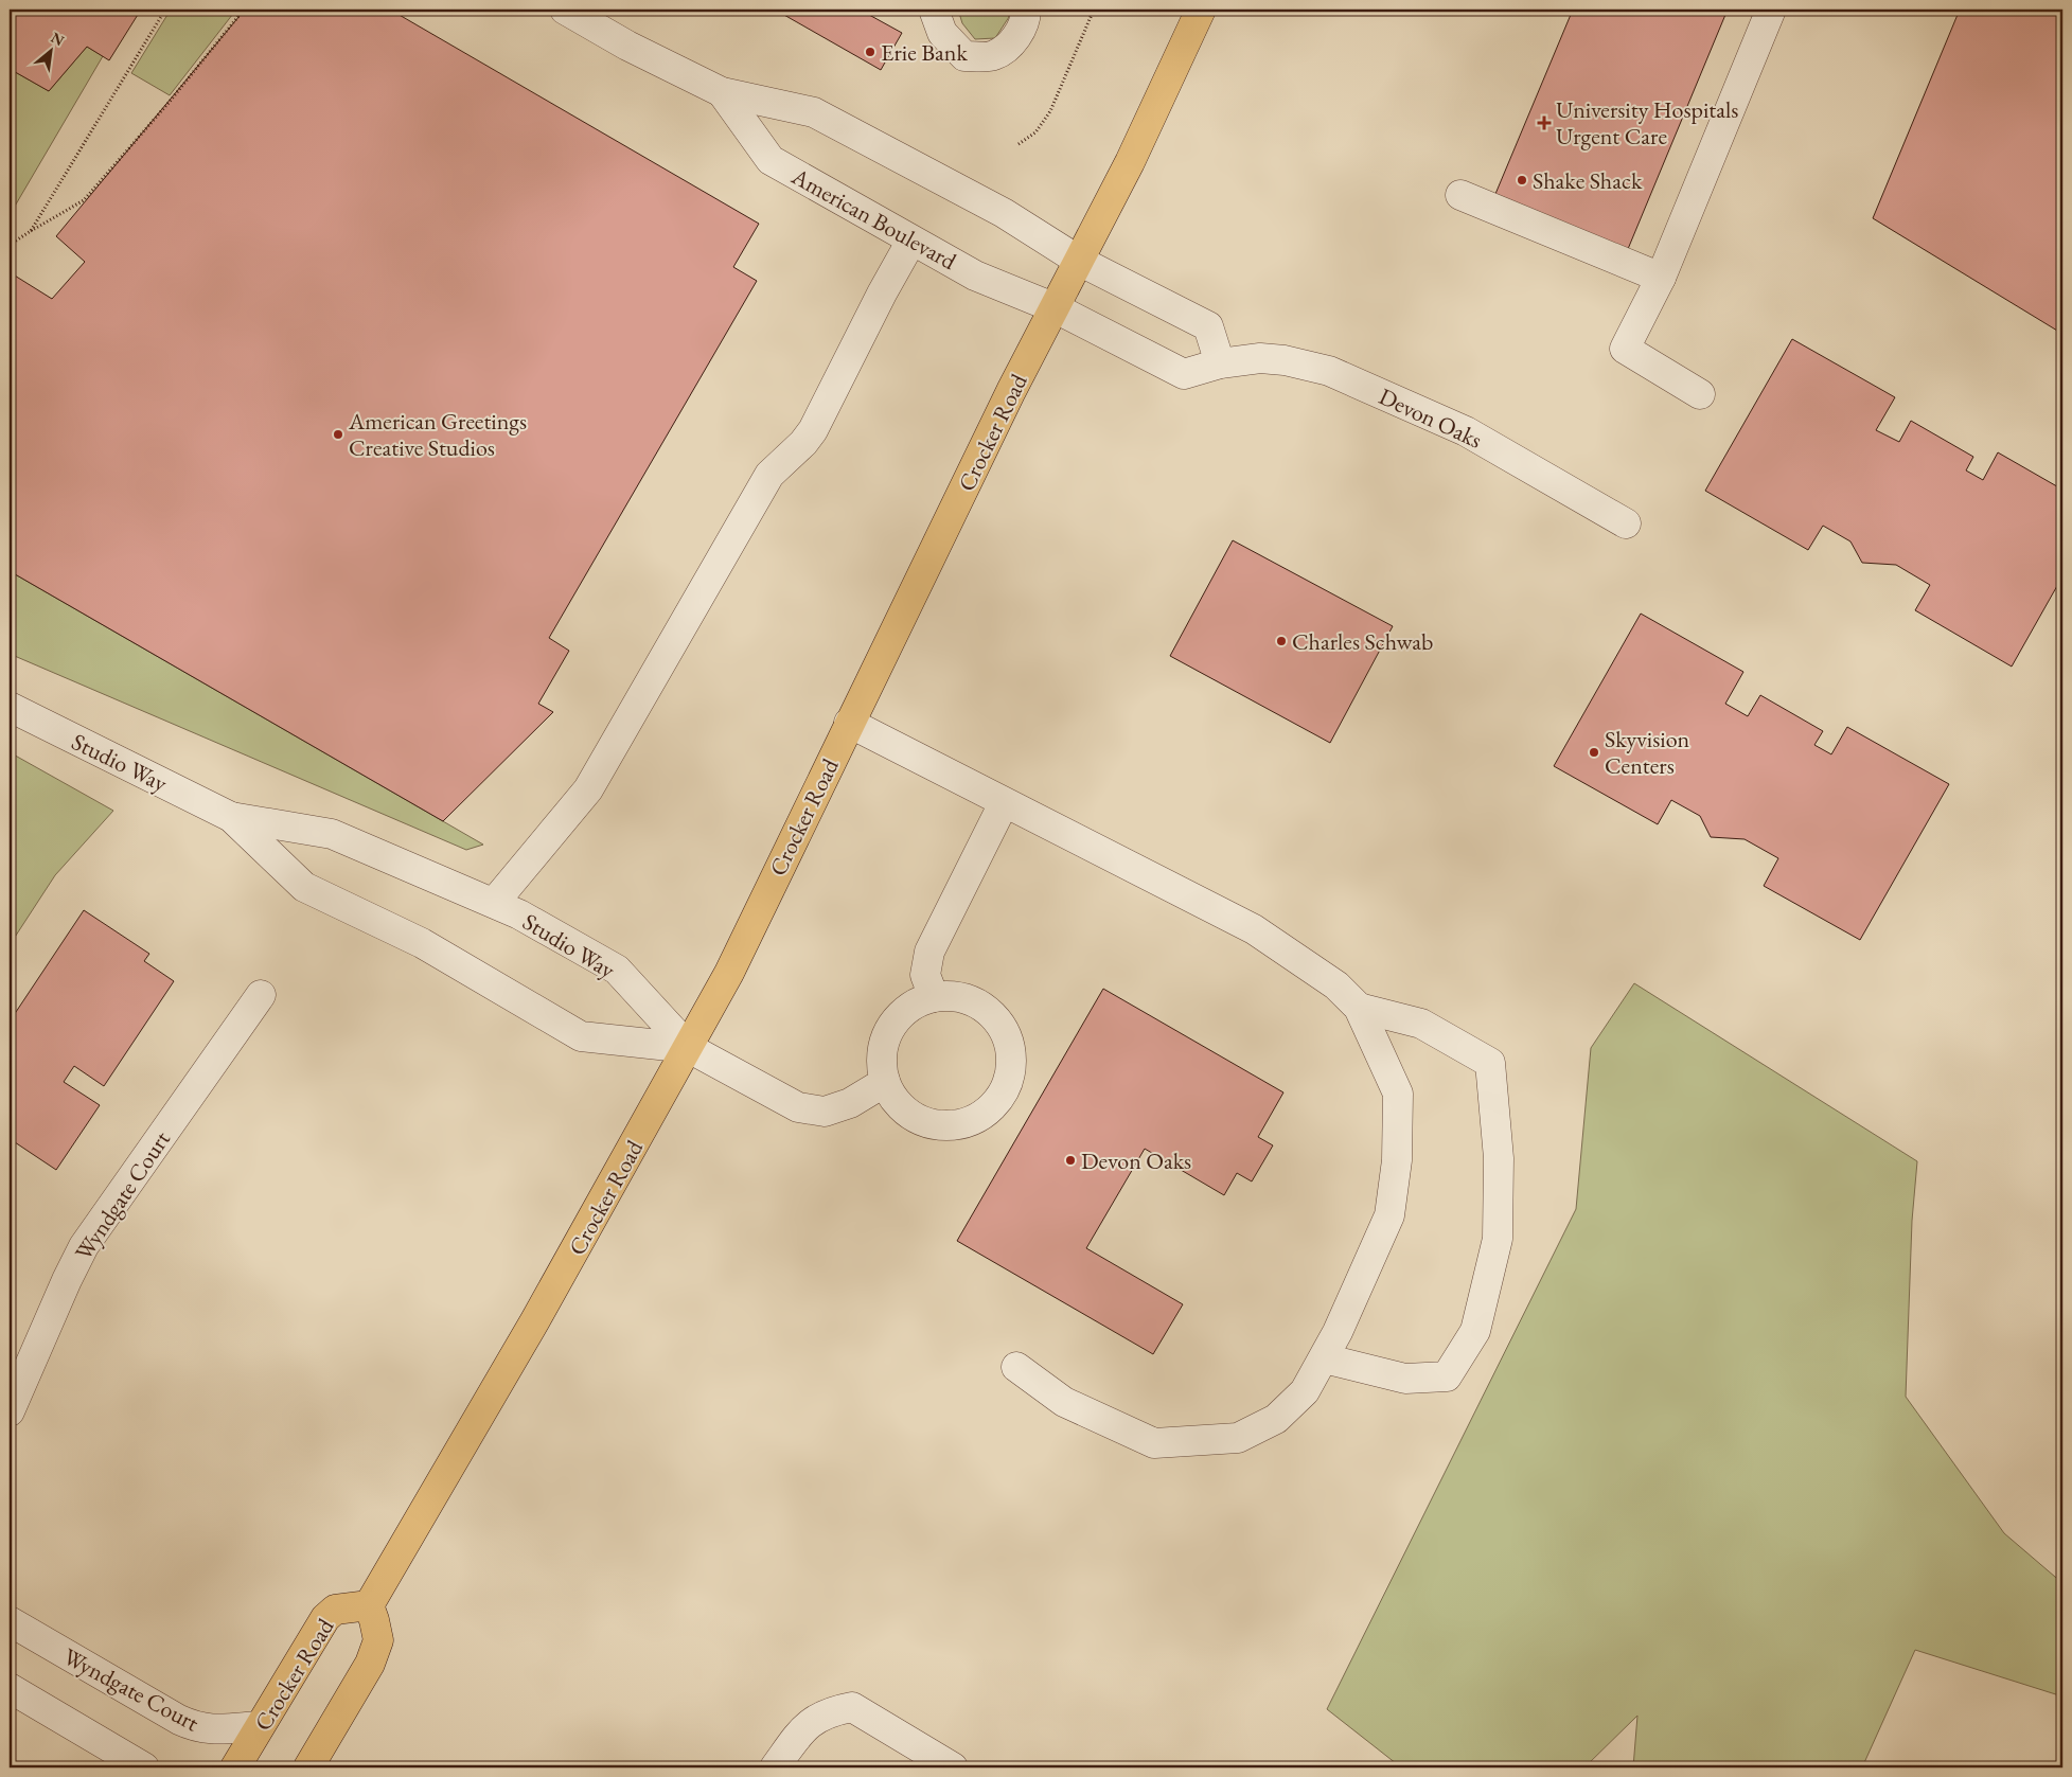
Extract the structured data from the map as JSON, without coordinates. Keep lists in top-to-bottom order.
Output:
{
  "streets": {
    "main road": ["Crocker Road"],
    "street": [
      "American Boulevard",
      "Devon Oaks",
      "Studio Way",
      "Wyndgate Court"
    ]
  },
  "crossings": [
    ["American Boulevard", "Devon Oaks"],
    ["American Boulevard", "Crocker Road"],
    ["Devon Oaks", "Crocker Road"],
    ["Crocker Road", "Studio Way"],
    ["Crocker Road", "Wyndgate Court"]
  ],
  "places": {
    "other": [
      "Erie Bank",
      "Shake Shack",
      "American Greetings Creative Studios",
      "Charles Schwab",
      "Skyvision Centers",
      "Devon Oaks"
    ],
    "health": ["University Hospitals Urgent Care"]
  },
  "north": "top right"
}
